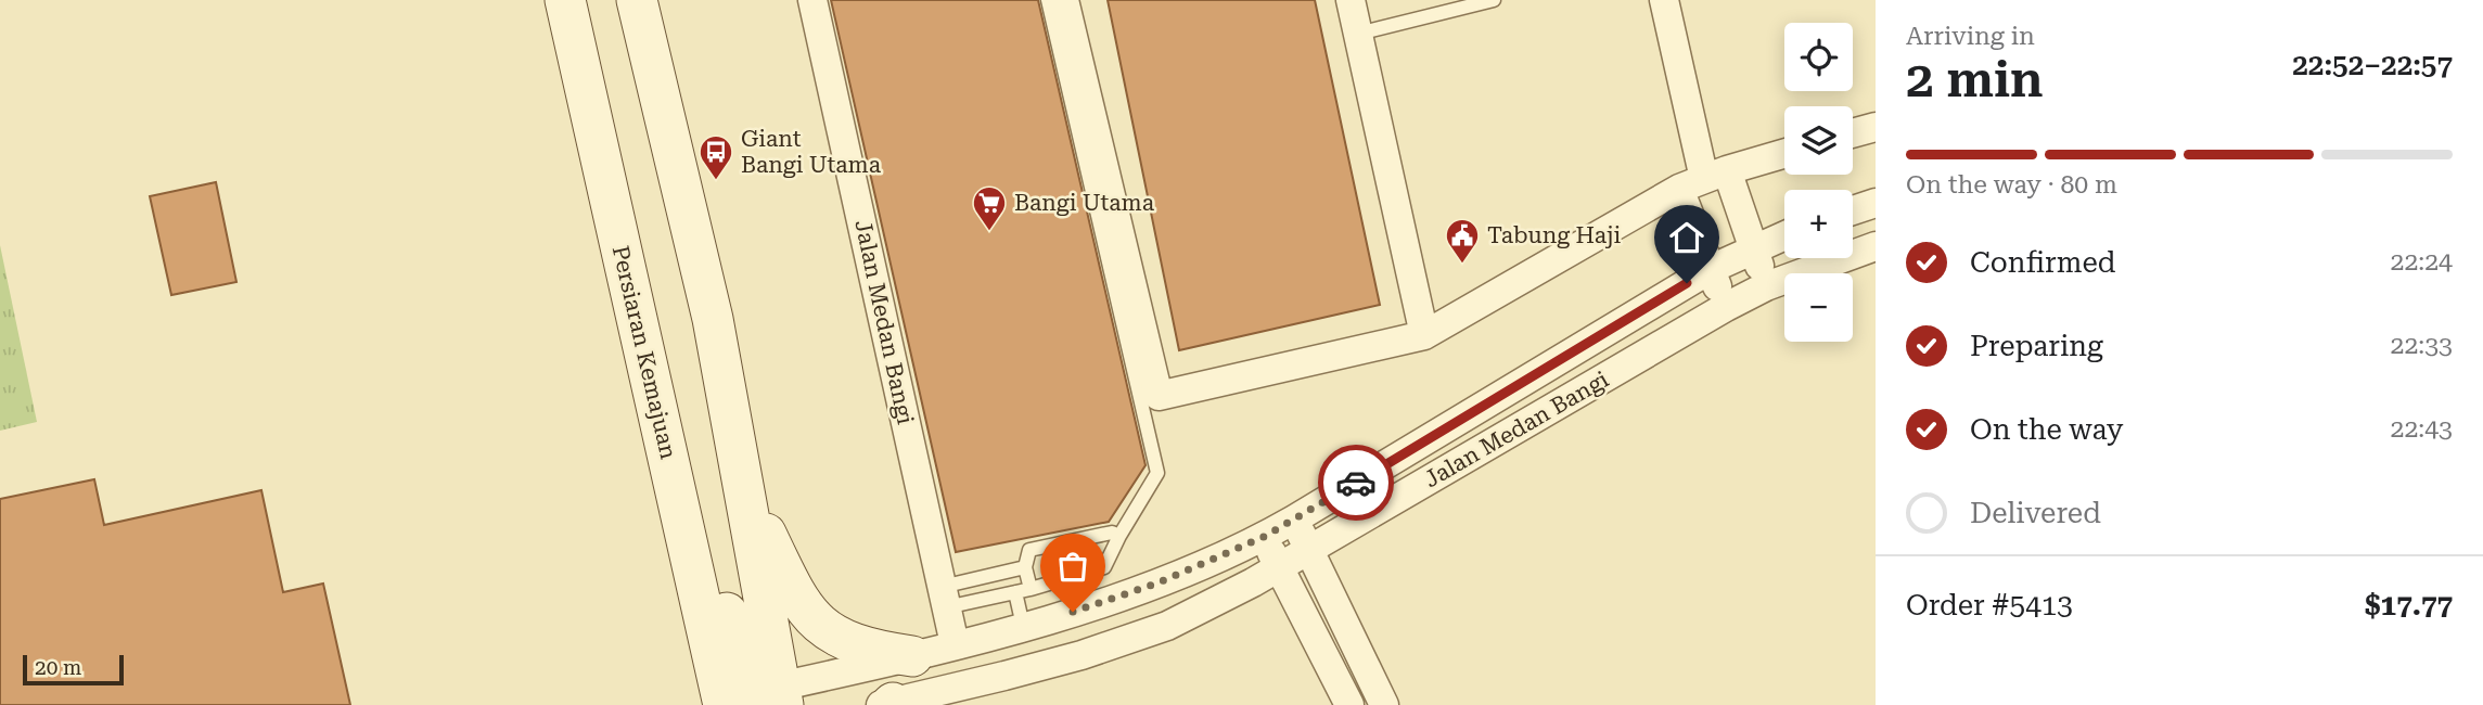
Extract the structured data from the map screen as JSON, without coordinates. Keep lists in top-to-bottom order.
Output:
{
  "streets": {
    "main road": ["Persiaran Kemajuan"],
    "street": ["Jalan Medan Bangi"]
  },
  "places": {
    "bus stop": ["Giant Bangi Utama"],
    "supermarket": ["Bangi Utama"],
    "public building": ["Tabung Haji"]
  },
  "scale_bar": "20 m",
  "page": {
    "heading": ["2 min", "Arriving in", "22:52–22:57"],
    "panel": ["Order #5413", "$17.77"],
    "map_buttons": ["+", "−"],
    "bar": "On the way · 80 m",
    "list": [
      ["Confirmed", "22:24"],
      ["Preparing", "22:33"],
      ["On the way", "22:43"],
      "Delivered"
    ],
    "scale": "20 m"
  }
}
